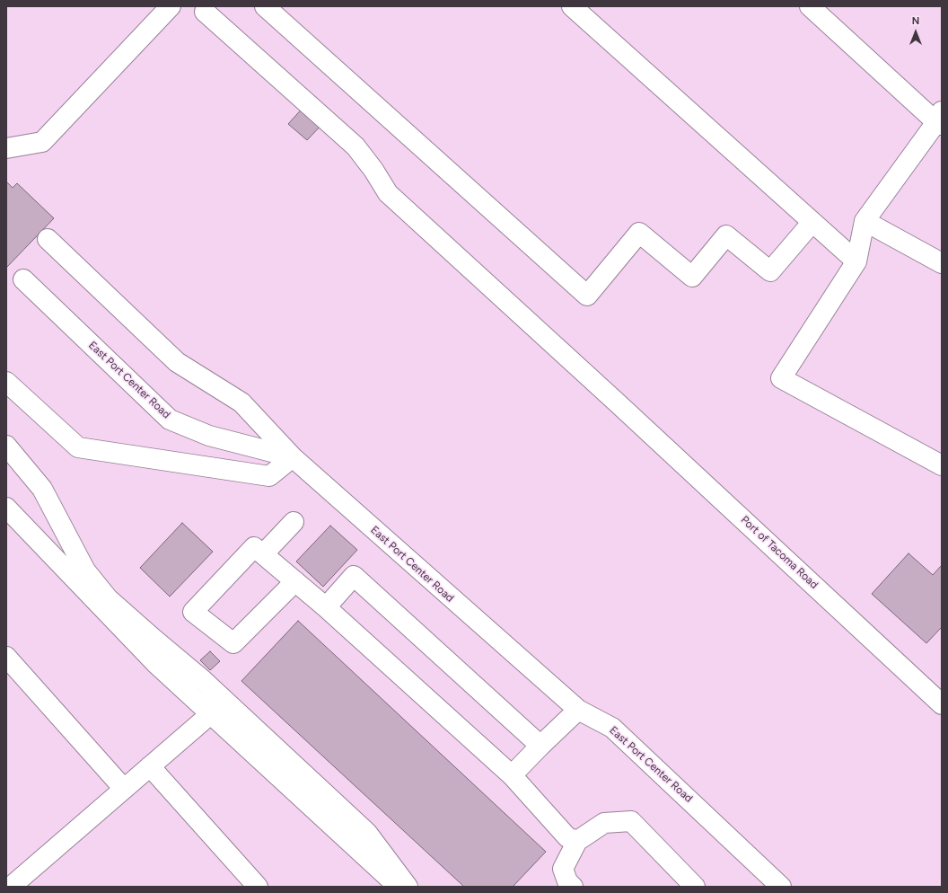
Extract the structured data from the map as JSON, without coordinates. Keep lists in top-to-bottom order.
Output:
{
  "streets": {
    "street": ["East Port Center Road", "Port of Tacoma Road"]
  },
  "north": "top"
}
